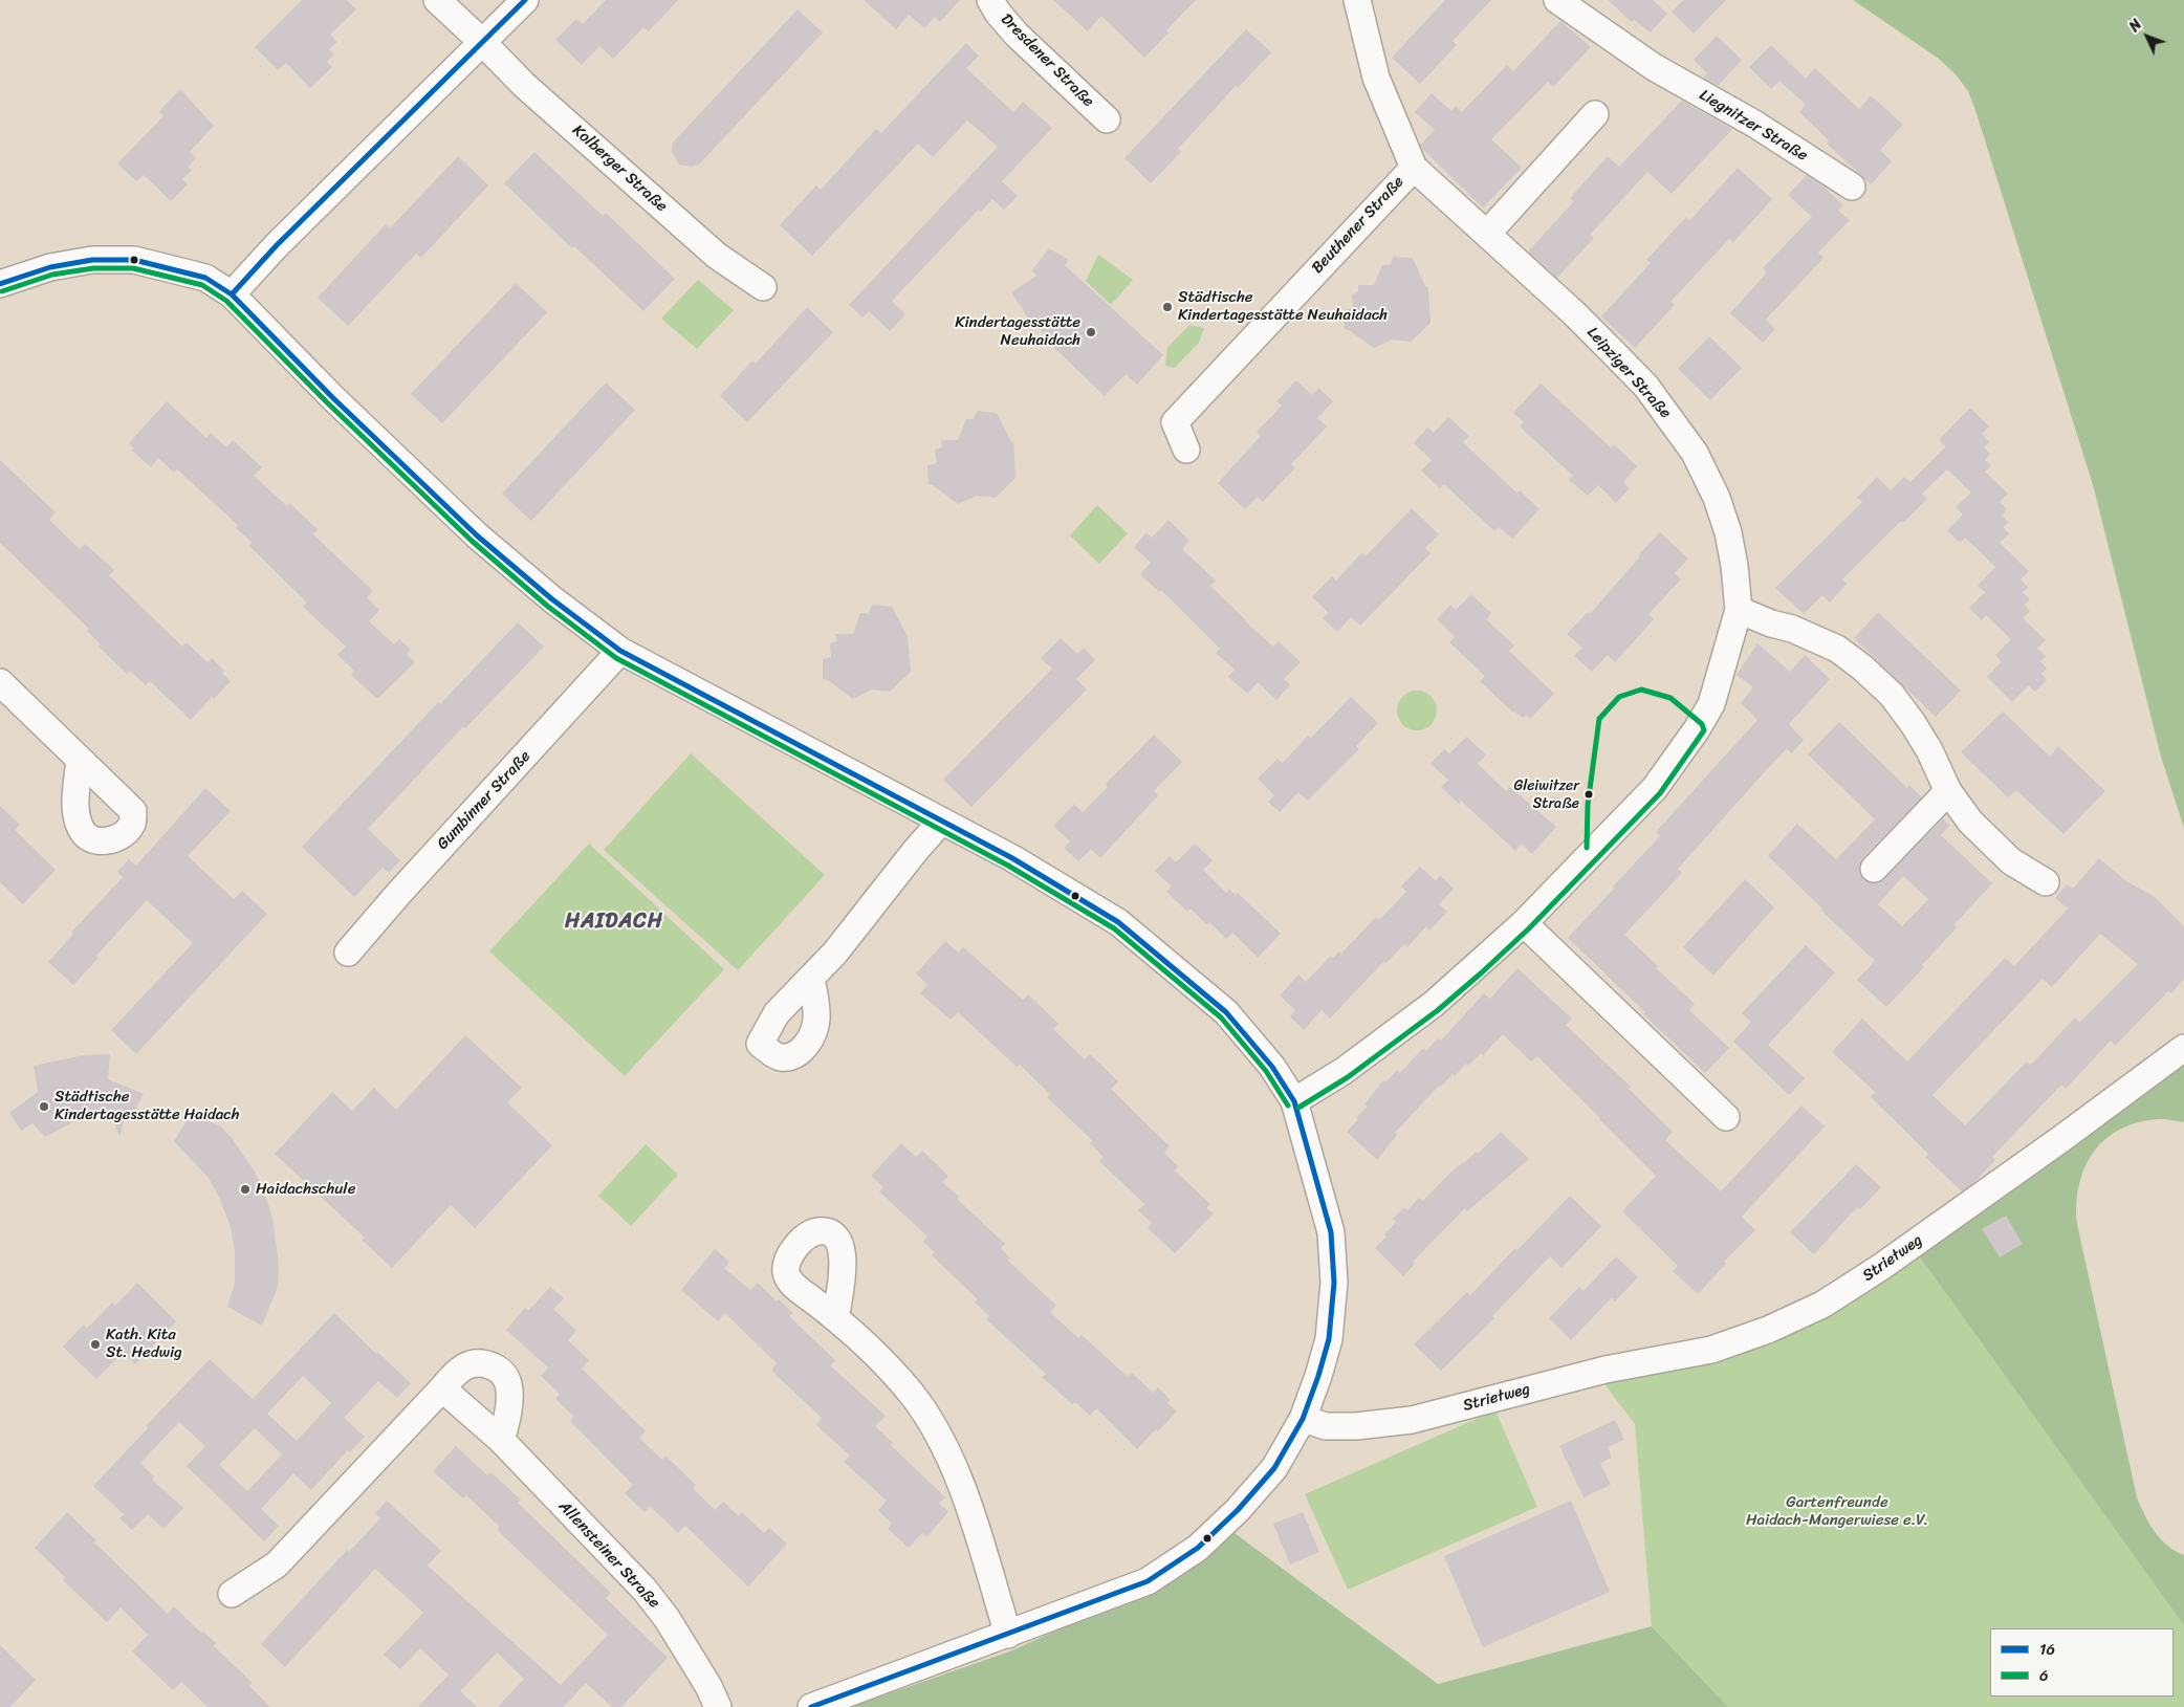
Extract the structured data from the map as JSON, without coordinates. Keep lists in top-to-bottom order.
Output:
{
  "streets": {
    "street": [
      "Dresdener Straße",
      "Liegnitzer Straße",
      "Kolberger Straße",
      "Beuthener Straße",
      "Leipziger Straße",
      "Gumbinner Straße",
      "Strietweg",
      "Allensteiner Straße"
    ]
  },
  "crossings": [
    ["Beuthener Straße", "Leipziger Straße"]
  ],
  "districts": ["HAIDACH"],
  "parks": ["Gartenfreunde Haidach-Mangerwiese e.V."],
  "places": [
    "Städtische Kindertagesstätte Neuhaidach",
    "Kindertagesstätte Neuhaidach",
    "Gleiwitzer Straße",
    "Städtische Kindertagesstätte Haidach",
    "Haidachschule",
    "Kath. Kita St. Hedwig"
  ],
  "lines": ["transit line 16", "transit line 6"],
  "legend": ["16", "6"],
  "north": "top left"
}
